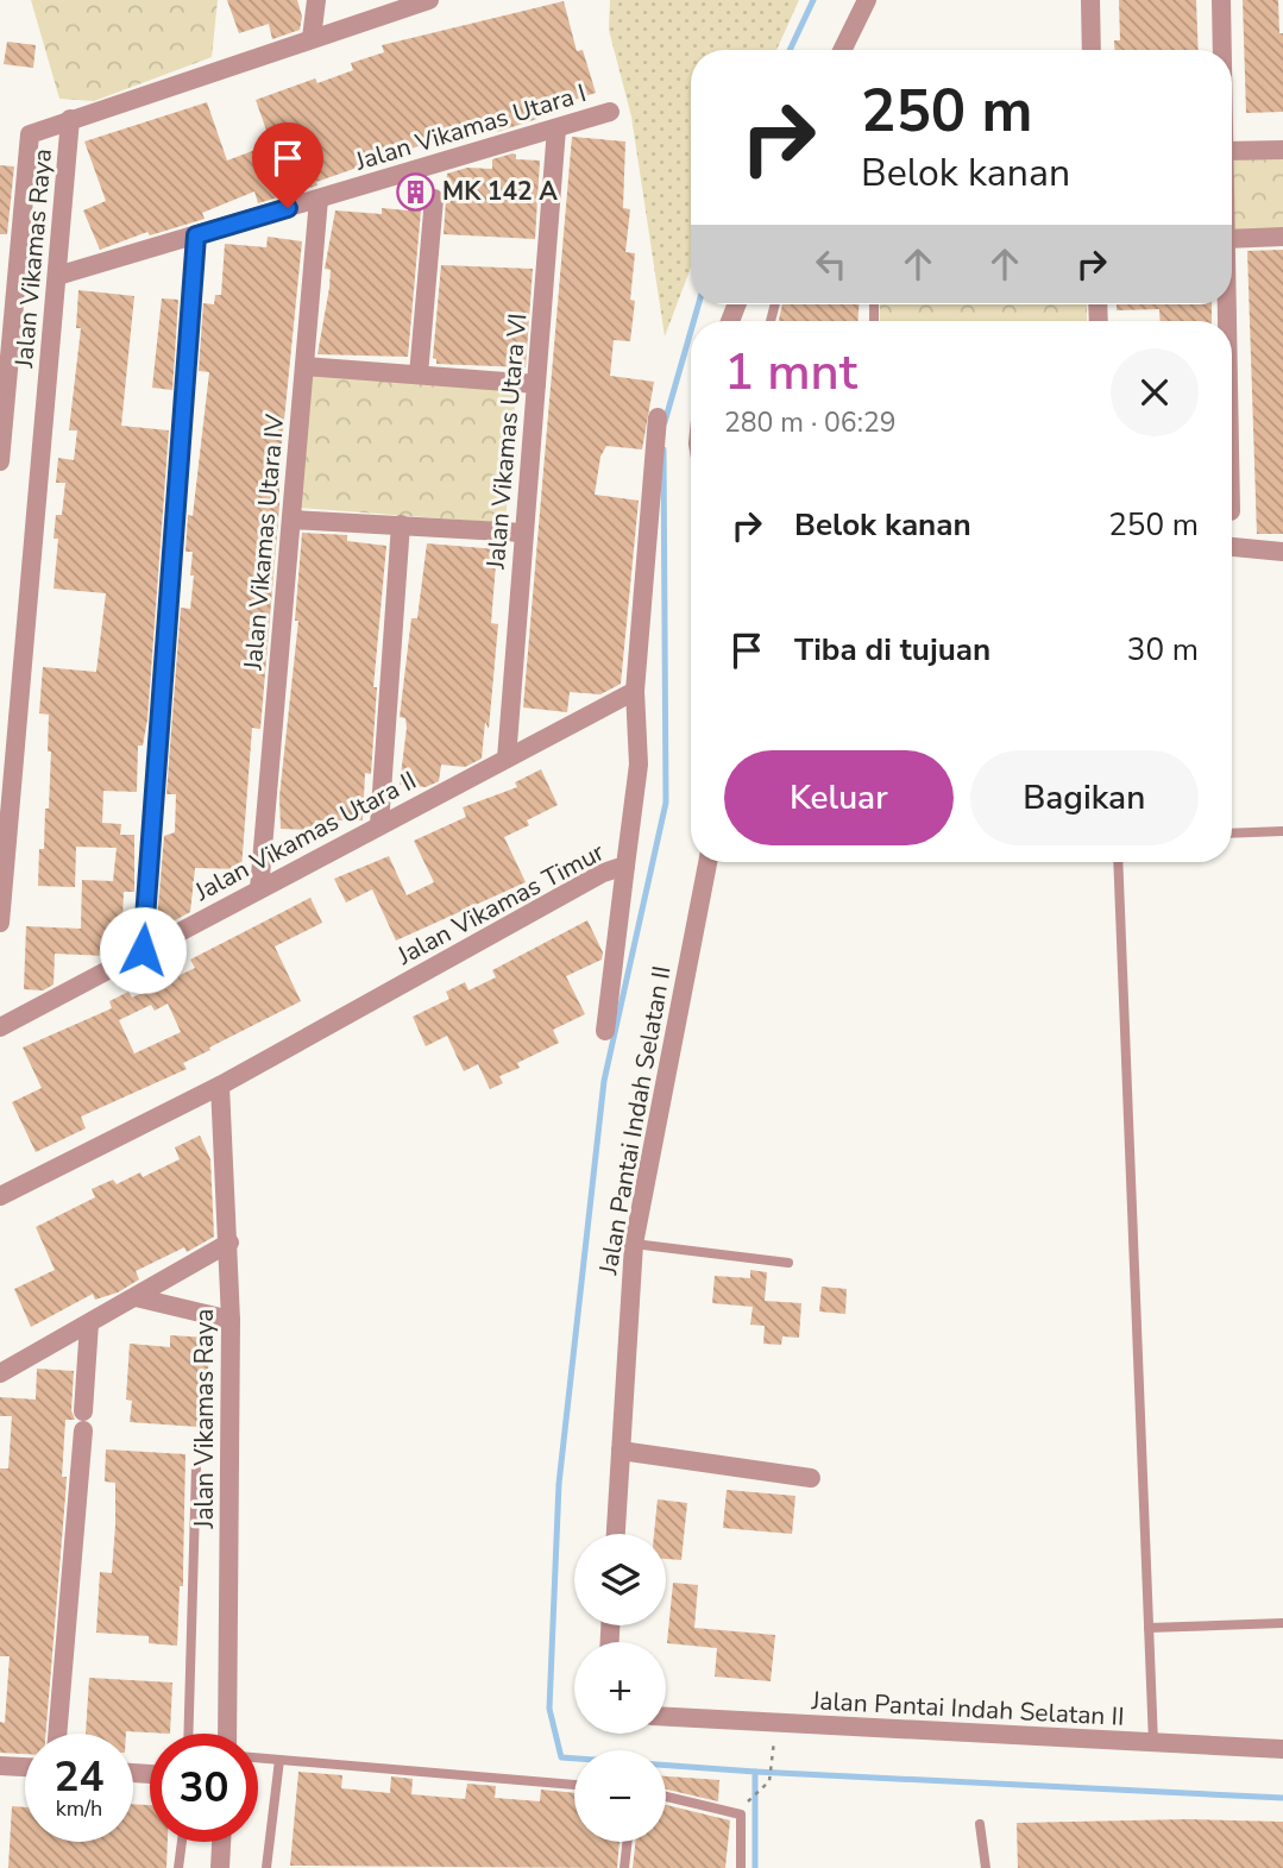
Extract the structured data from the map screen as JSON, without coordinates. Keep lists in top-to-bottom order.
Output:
{
  "streets": {
    "street": [
      "Jalan Vikamas Utara I",
      "Jalan Vikamas Raya",
      "Jalan Vikamas Utara VI",
      "Jalan Vikamas Utara IV",
      "Jalan Vikamas Utara II",
      "Jalan Vikamas Timur",
      "Jalan Pantai Indah Selatan II"
    ]
  },
  "crossings": [
    ["Jalan Vikamas Utara I", "Jalan Vikamas Raya"],
    ["Jalan Vikamas Utara I", "Jalan Vikamas Utara VI"],
    ["Jalan Vikamas Utara I", "Jalan Vikamas Utara IV"],
    ["Jalan Vikamas Raya", "Jalan Vikamas Timur"],
    ["Jalan Vikamas Utara VI", "Jalan Vikamas Utara II"],
    ["Jalan Vikamas Utara IV", "Jalan Vikamas Utara II"],
    ["Jalan Vikamas Utara II", "Jalan Vikamas Timur"]
  ],
  "places": {
    "building": ["MK 142 A"]
  },
  "page": {
    "turn": ["250 m", "Belok kanan"],
    "heading": ["1 mnt", "280 m · 06:29"],
    "list": [
      {
        "name": "Belok kanan",
        "value": "250 m"
      },
      {
        "name": "Tiba di tujuan",
        "value": "30 m"
      }
    ],
    "buttons": ["Keluar", "Bagikan"],
    "map_buttons": ["+", "−"],
    "speed": "24 km/h",
    "limit": "30"
  }
}
